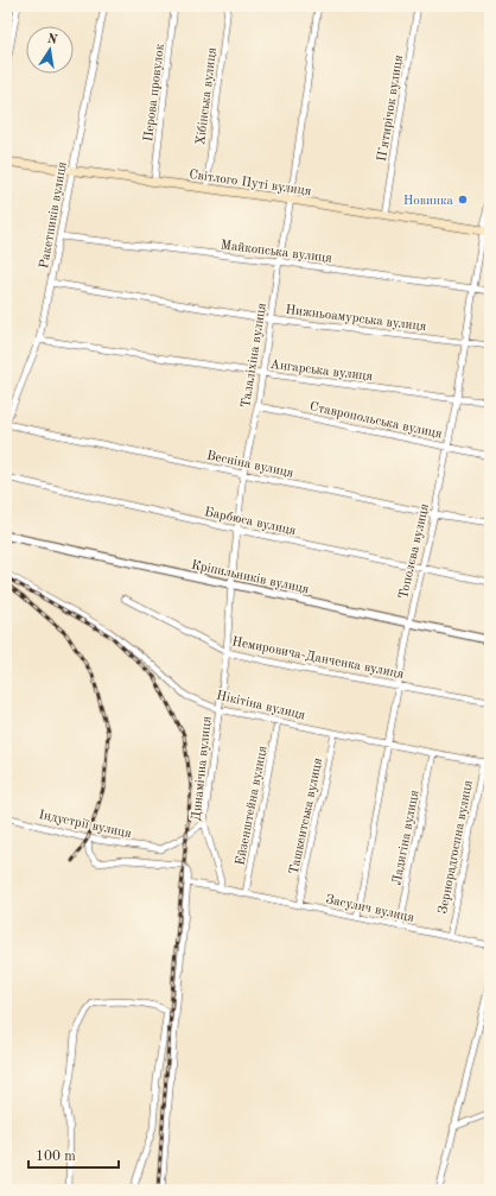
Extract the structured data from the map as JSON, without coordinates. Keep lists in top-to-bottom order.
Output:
{
  "streets": {
    "main road": ["Світлого Путі вулиця"],
    "street": [
      "Перова провулок",
      "Хібінська вулиця",
      "П’ятирічок вулиця",
      "Ракетників вулиця",
      "Майкопська вулиця",
      "Нижньоамурська вулиця",
      "Талаліхіна вулиця",
      "Ангарська вулиця",
      "Ставропольська вулиця",
      "Весніна вулиця",
      "Барбюса вулиця",
      "Тополєва вулиця",
      "Кріпильників вулиця",
      "Немировича-Данченка вулиця",
      "Нікітіна вулиця",
      "Динамічна вулиця",
      "Ейзенштейна вулиця",
      "Ташкентська вулиця",
      "Індустрії вулиця",
      "Ладигіна вулиця",
      "Зернорадгоспна вулиця",
      "Засулич вулиця"
    ]
  },
  "crossings": [
    ["Перова провулок", "Світлого Путі вулиця"],
    ["Хібінська вулиця", "Світлого Путі вулиця"],
    ["П’ятирічок вулиця", "Світлого Путі вулиця"],
    ["Світлого Путі вулиця", "Ракетників вулиця"],
    ["Світлого Путі вулиця", "Талаліхіна вулиця"],
    ["Світлого Путі вулиця", "Тополєва вулиця"],
    ["Ракетників вулиця", "Майкопська вулиця"],
    ["Ракетників вулиця", "Нижньоамурська вулиця"],
    ["Ракетників вулиця", "Ангарська вулиця"],
    ["Ракетників вулиця", "Весніна вулиця"],
    ["Майкопська вулиця", "Талаліхіна вулиця"],
    ["Майкопська вулиця", "Тополєва вулиця"],
    ["Нижньоамурська вулиця", "Талаліхіна вулиця"],
    ["Нижньоамурська вулиця", "Тополєва вулиця"],
    ["Талаліхіна вулиця", "Ангарська вулиця"],
    ["Талаліхіна вулиця", "Ставропольська вулиця"],
    ["Талаліхіна вулиця", "Весніна вулиця"],
    ["Талаліхіна вулиця", "Барбюса вулиця"],
    ["Талаліхіна вулиця", "Кріпильників вулиця"],
    ["Талаліхіна вулиця", "Немировича-Данченка вулиця"],
    ["Талаліхіна вулиця", "Нікітіна вулиця"],
    ["Талаліхіна вулиця", "Динамічна вулиця"],
    ["Ангарська вулиця", "Тополєва вулиця"],
    ["Ставропольська вулиця", "Тополєва вулиця"],
    ["Весніна вулиця", "Тополєва вулиця"],
    ["Барбюса вулиця", "Тополєва вулиця"],
    ["Тополєва вулиця", "Кріпильників вулиця"],
    ["Тополєва вулиця", "Немировича-Данченка вулиця"],
    ["Тополєва вулиця", "Нікітіна вулиця"],
    ["Тополєва вулиця", "Засулич вулиця"],
    ["Нікітіна вулиця", "Динамічна вулиця"],
    ["Нікітіна вулиця", "Ейзенштейна вулиця"],
    ["Нікітіна вулиця", "Ташкентська вулиця"],
    ["Нікітіна вулиця", "Ладигіна вулиця"],
    ["Нікітіна вулиця", "Зернорадгоспна вулиця"],
    ["Динамічна вулиця", "Індустрії вулиця"],
    ["Ейзенштейна вулиця", "Засулич вулиця"],
    ["Ташкентська вулиця", "Засулич вулиця"],
    ["Ладигіна вулиця", "Засулич вулиця"],
    ["Зернорадгоспна вулиця", "Засулич вулиця"]
  ],
  "places": ["Новинка"],
  "scale_bar": "100 m",
  "north": "top"
}
